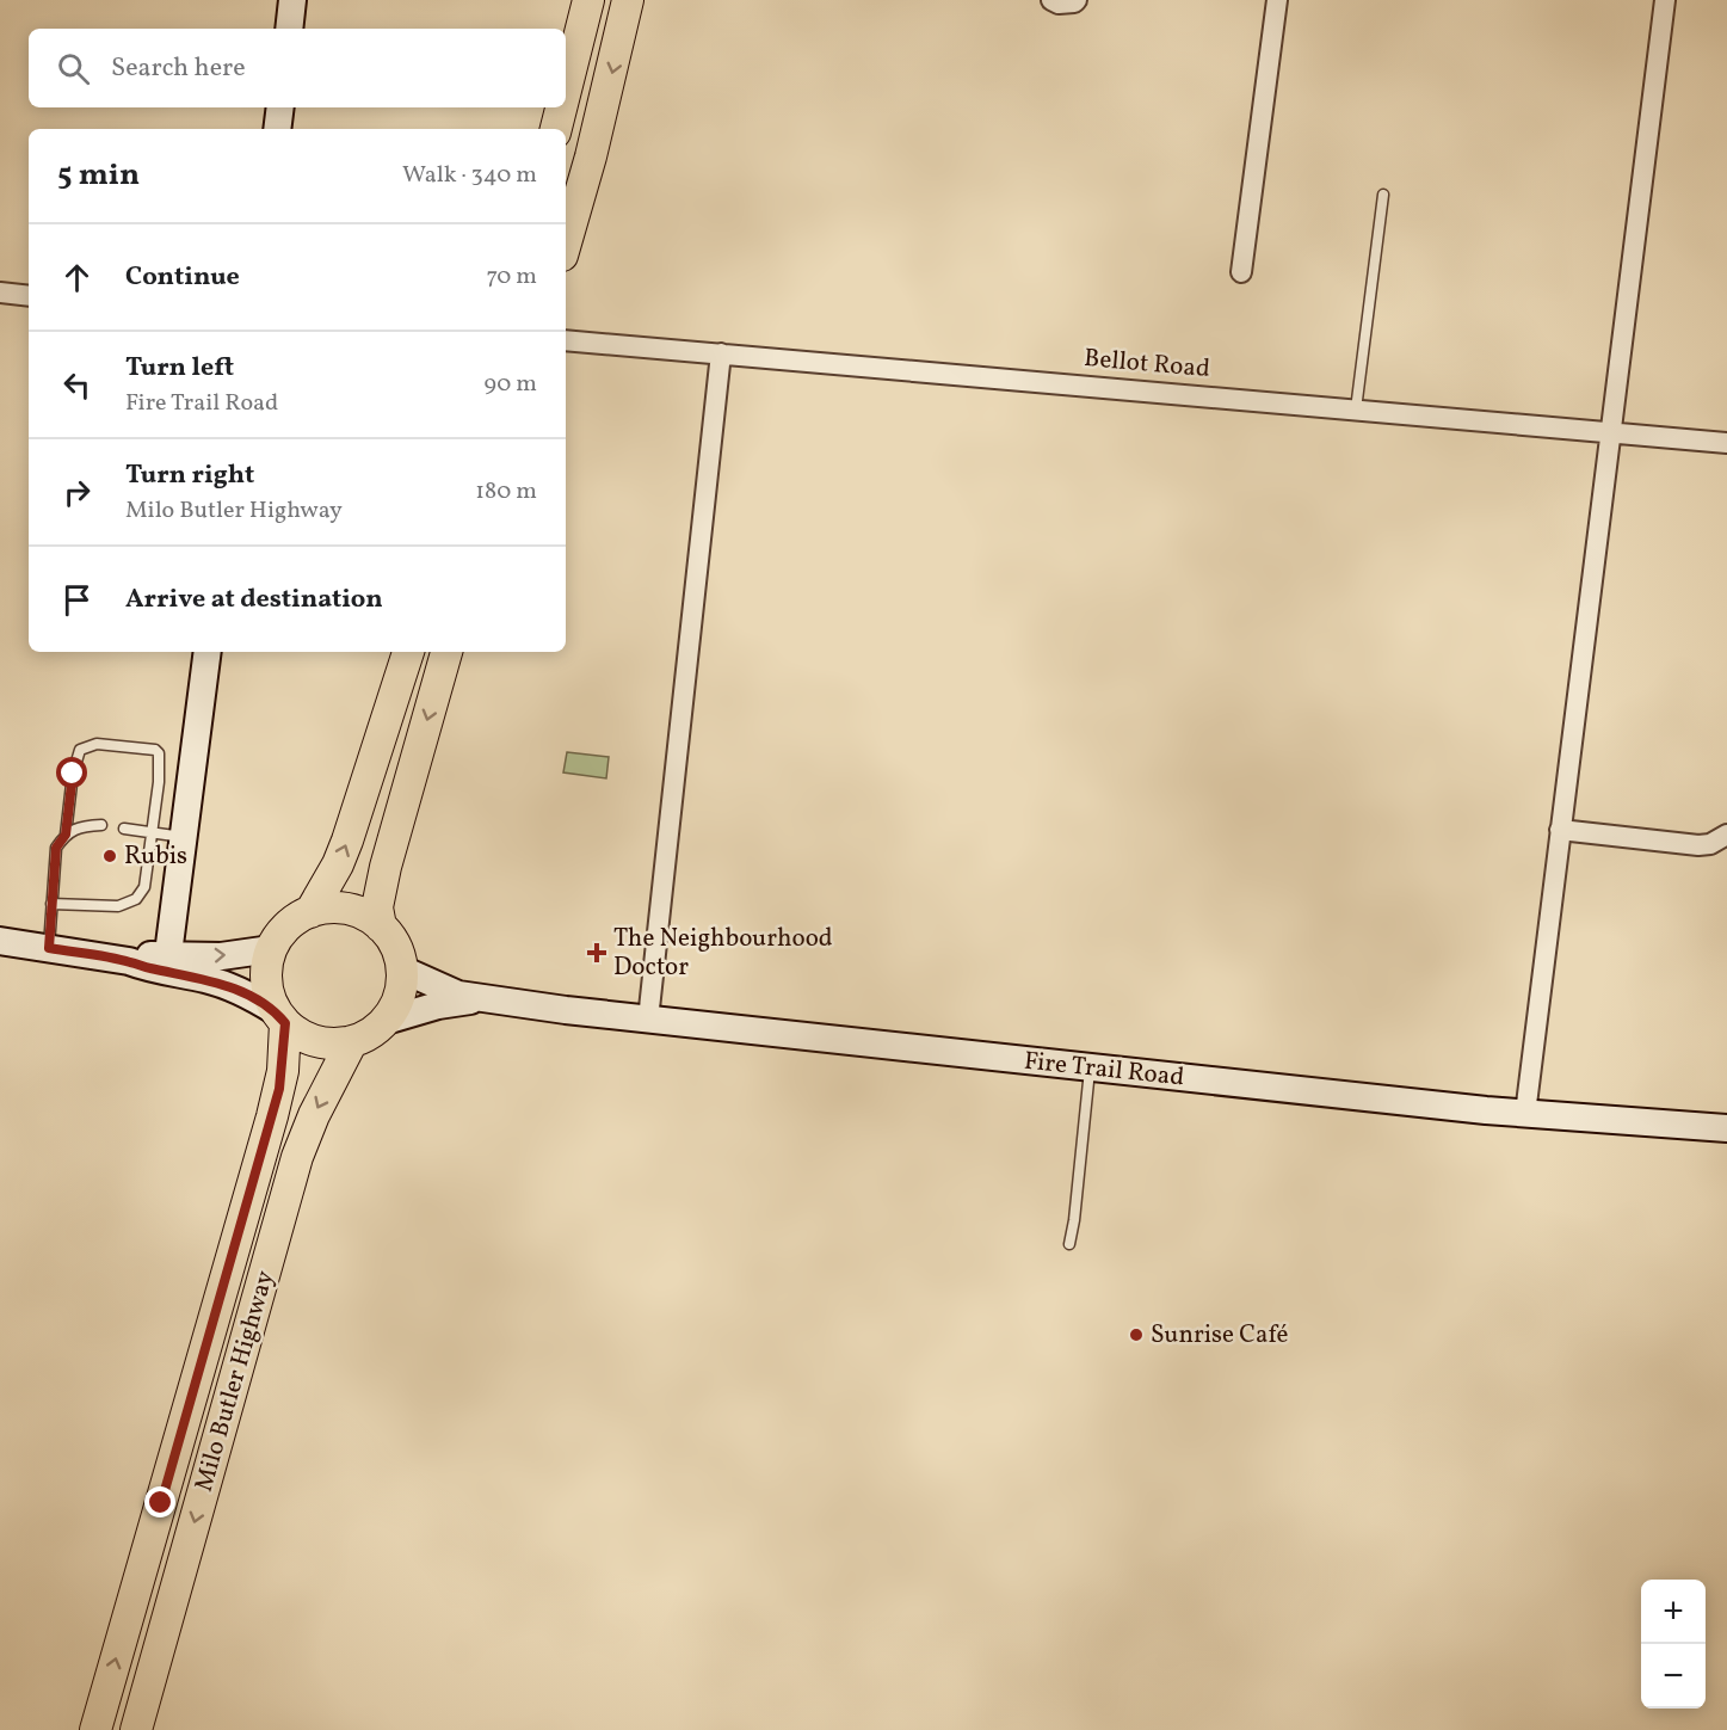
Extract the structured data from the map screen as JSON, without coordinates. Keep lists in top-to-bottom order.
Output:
{
  "streets": {
    "main road": ["Fire Trail Road", "Milo Butler Highway"],
    "street": ["Bellot Road"]
  },
  "crossings": [
    ["Fire Trail Road", "Milo Butler Highway"]
  ],
  "places": {
    "other": ["Rubis", "Sunrise Café"],
    "health": ["The Neighbourhood Doctor"]
  },
  "page": {
    "search": "Search here",
    "heading": ["5 min", "Walk · 340 m"],
    "list": [
      ["Continue", "70 m"],
      ["Turn left", "Fire Trail Road", "90 m"],
      ["Turn right", "Milo Butler Highway", "180 m"],
      "Arrive at destination"
    ],
    "map_buttons": ["+", "−"]
  }
}
